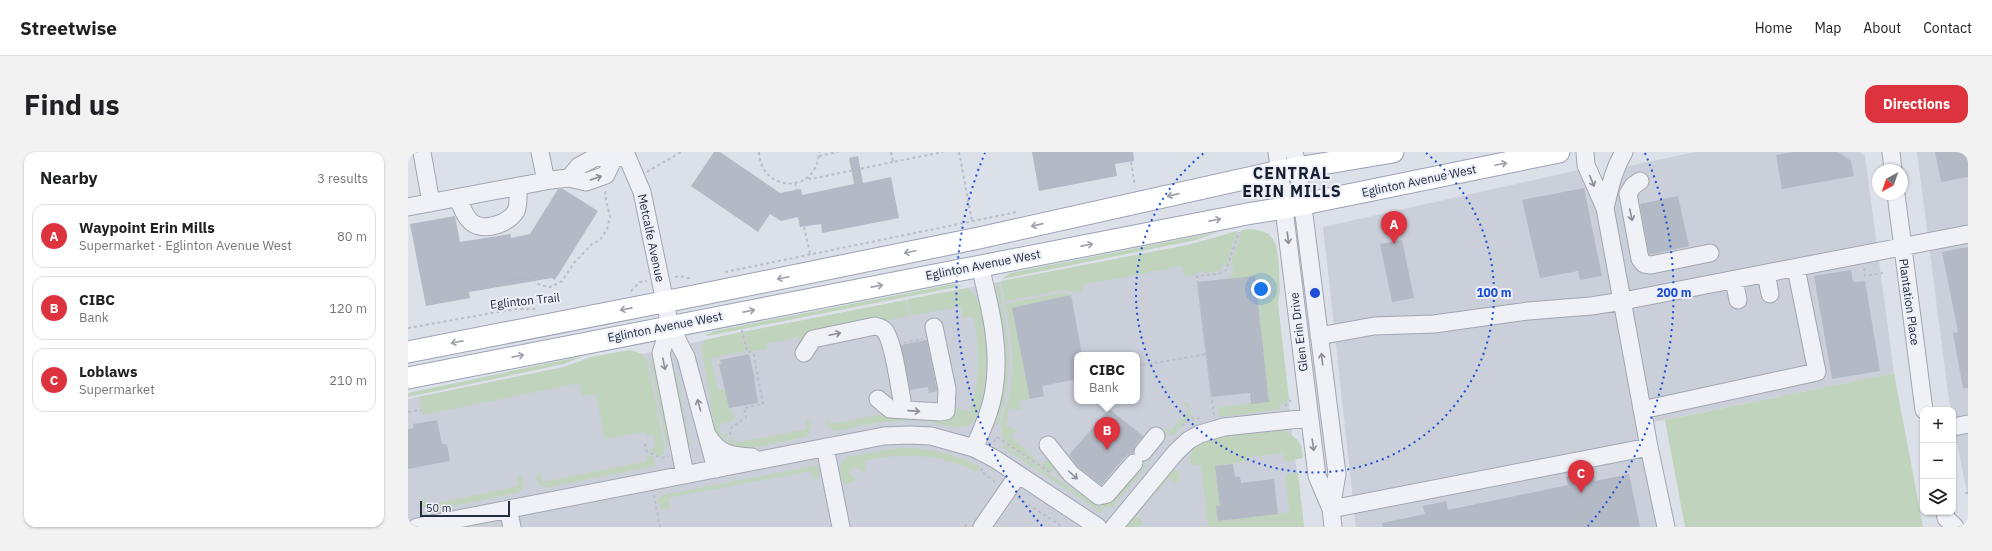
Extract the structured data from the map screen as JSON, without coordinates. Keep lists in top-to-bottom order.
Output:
{
  "streets": {
    "main road": ["Eglinton Avenue West"],
    "street": ["Metcalfe Avenue", "Plantation Place", "Glen Erin Drive"],
    "path": ["Eglinton Trail"]
  },
  "crossings": [
    ["Eglinton Avenue West", "Metcalfe Avenue"],
    ["Eglinton Avenue West", "Glen Erin Drive"]
  ],
  "districts": ["CENTRAL ERIN MILLS"],
  "scale_bar": "50 m",
  "north": "bottom left",
  "page": {
    "header": "Streetwise",
    "nav": [
      "Home",
      "Map",
      "About",
      "Contact"
    ],
    "buttons": "Directions",
    "title": "Find us",
    "heading": ["Nearby", "3 results"],
    "list": [
      {
        "mark": "A",
        "name": "Waypoint Erin Mills",
        "note": "Supermarket · Eglinton Avenue West",
        "value": "80 m"
      },
      {
        "mark": "B",
        "name": "CIBC",
        "note": "Bank",
        "value": "120 m"
      },
      {
        "mark": "C",
        "name": "Loblaws",
        "note": "Supermarket",
        "value": "210 m"
      }
    ],
    "pins": ["A", "B", "C"],
    "popup": ["CIBC", "Bank"],
    "map_buttons": ["+", "−"],
    "scale": "50 m"
  },
  "rings": ["100 m", "200 m"]
}
